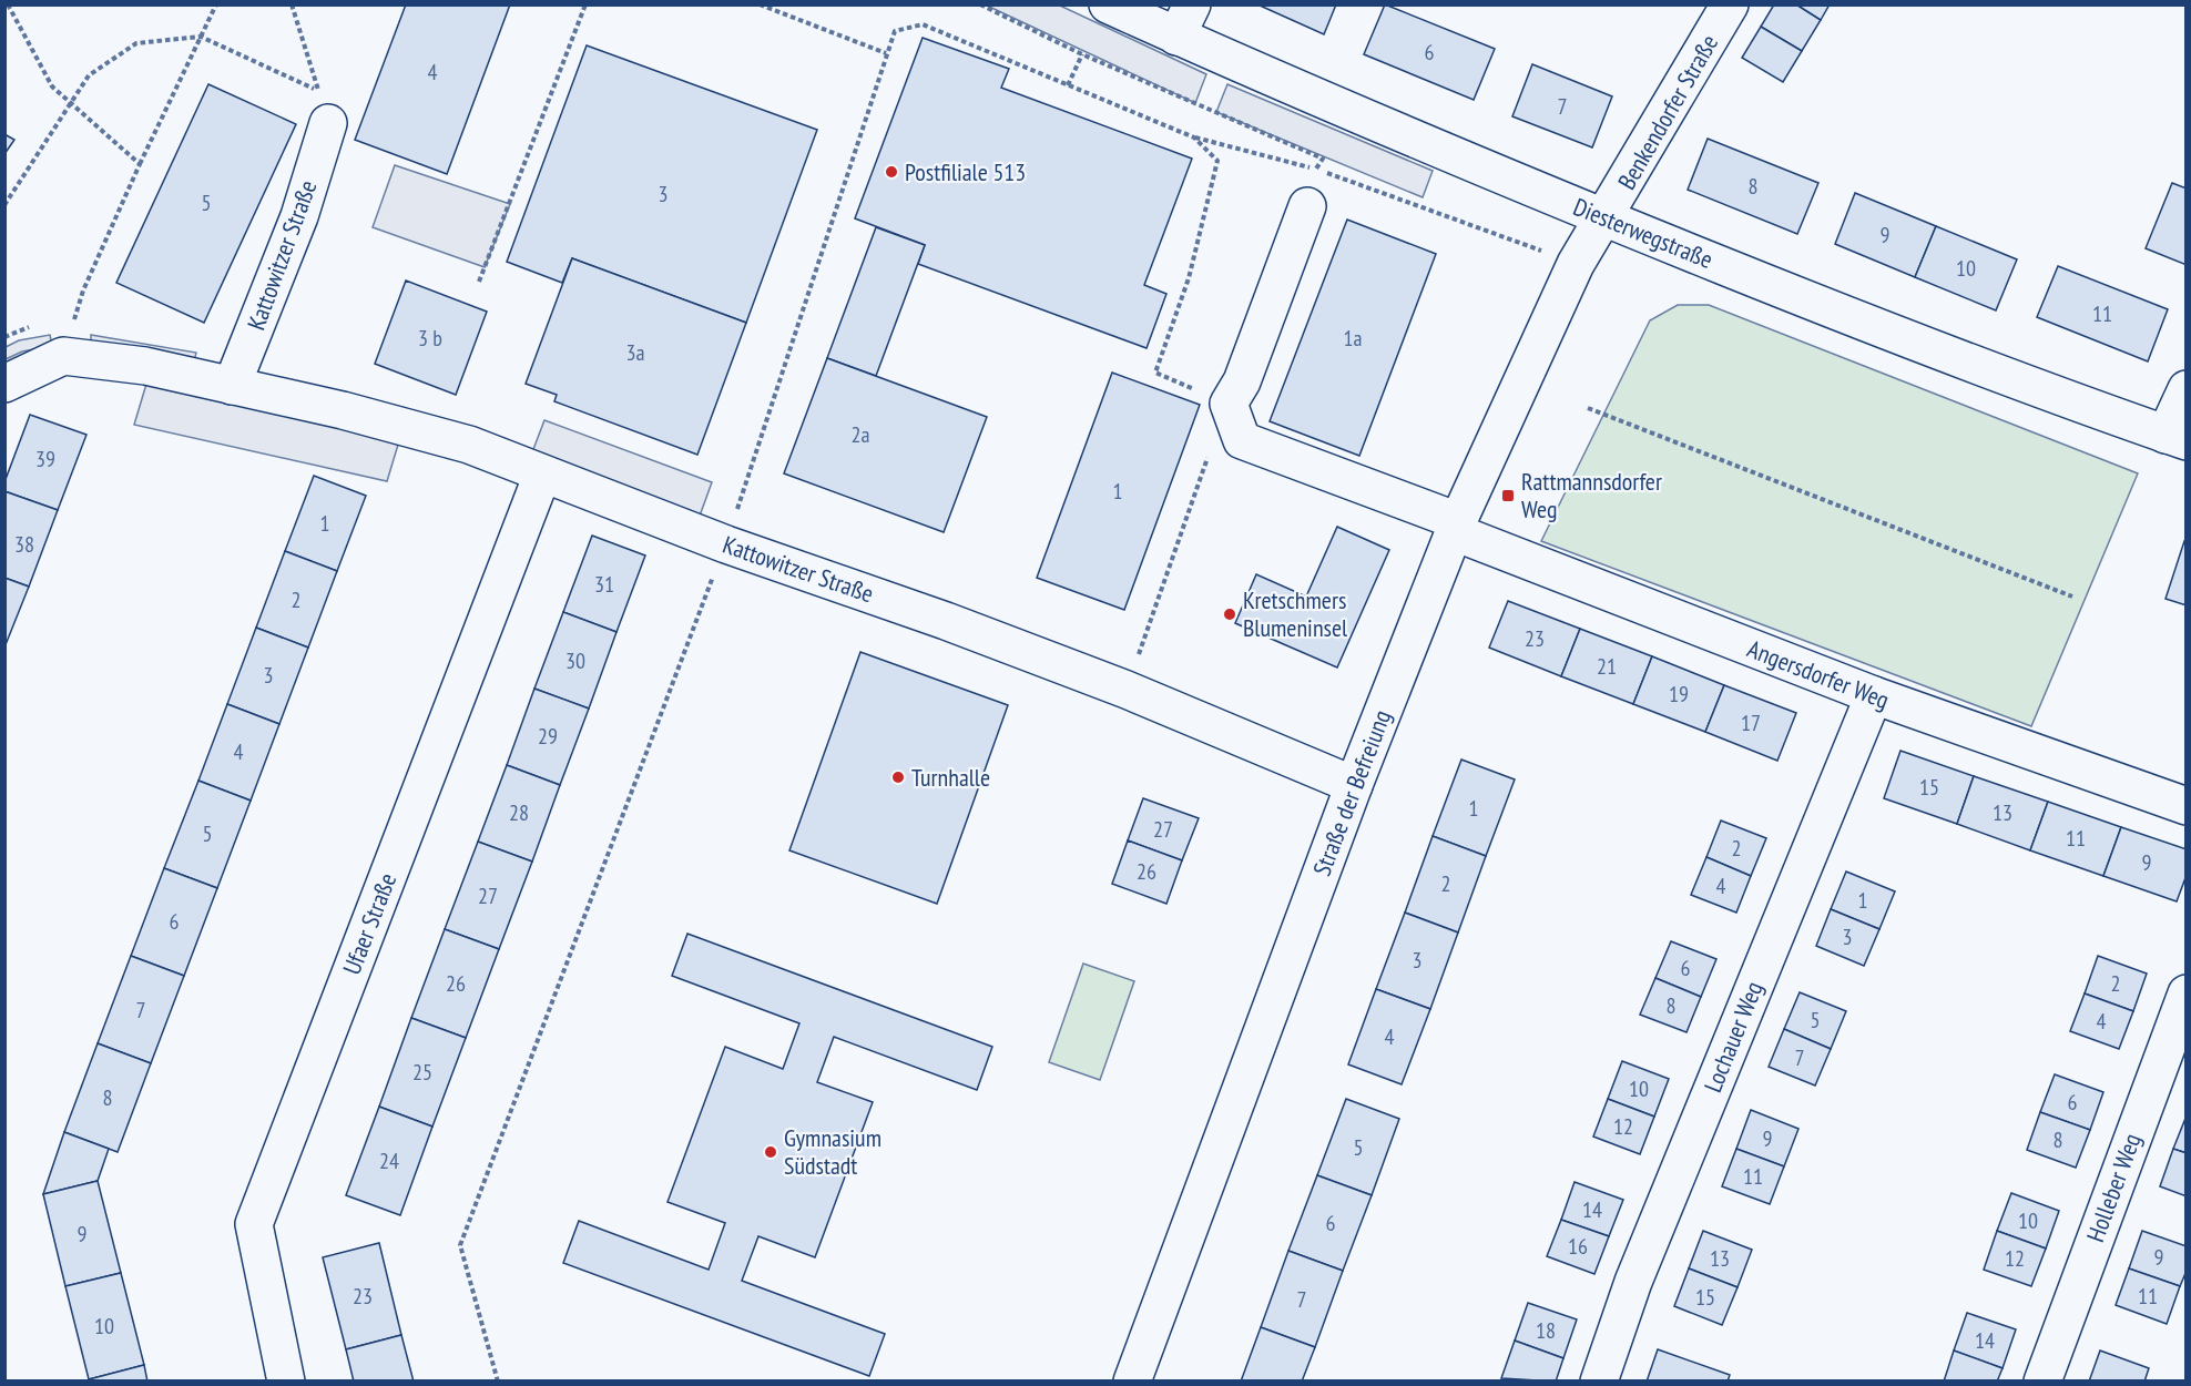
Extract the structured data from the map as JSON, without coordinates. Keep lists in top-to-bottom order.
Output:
{
  "streets": {
    "street": [
      "Benkendorfer Straße",
      "Diesterwegstraße",
      "Kattowitzer Straße",
      "Angersdorfer Weg",
      "Straße der Befreiung",
      "Ufaer Straße",
      "Lochauer Weg",
      "Holleber Weg"
    ]
  },
  "crossings": [
    ["Benkendorfer Straße", "Diesterwegstraße"],
    ["Benkendorfer Straße", "Straße der Befreiung"],
    ["Diesterwegstraße", "Straße der Befreiung"],
    ["Kattowitzer Straße", "Straße der Befreiung"],
    ["Kattowitzer Straße", "Ufaer Straße"],
    ["Angersdorfer Weg", "Straße der Befreiung"],
    ["Angersdorfer Weg", "Lochauer Weg"]
  ],
  "places": {
    "other": [
      "Postfiliale 513",
      "Kretschmers Blumeninsel",
      "Turnhalle",
      "Gymnasium Südstadt"
    ],
    "transit": ["Rattmannsdorfer Weg"]
  },
  "house_numbers": [
    "6",
    "4",
    "7",
    "8",
    "3",
    "5",
    "9",
    "10",
    "11",
    "3 b",
    "1a",
    "3a",
    "2a",
    "39",
    "1",
    "1",
    "38",
    "31",
    "2",
    "23",
    "30",
    "21",
    "3",
    "19",
    "17",
    "29",
    "4",
    "15",
    "1",
    "28",
    "13",
    "27",
    "5",
    "11",
    "2",
    "9",
    "26",
    "2",
    "4",
    "27",
    "1",
    "6",
    "3",
    "3",
    "6",
    "26",
    "2",
    "8",
    "7",
    "5",
    "4",
    "4",
    "7",
    "25",
    "10",
    "8",
    "6",
    "12",
    "9",
    "8",
    "5",
    "24",
    "11",
    "14",
    "10",
    "6",
    "9",
    "16",
    "9",
    "13",
    "12",
    "23",
    "11",
    "15",
    "7",
    "10",
    "18",
    "14"
  ]
}
